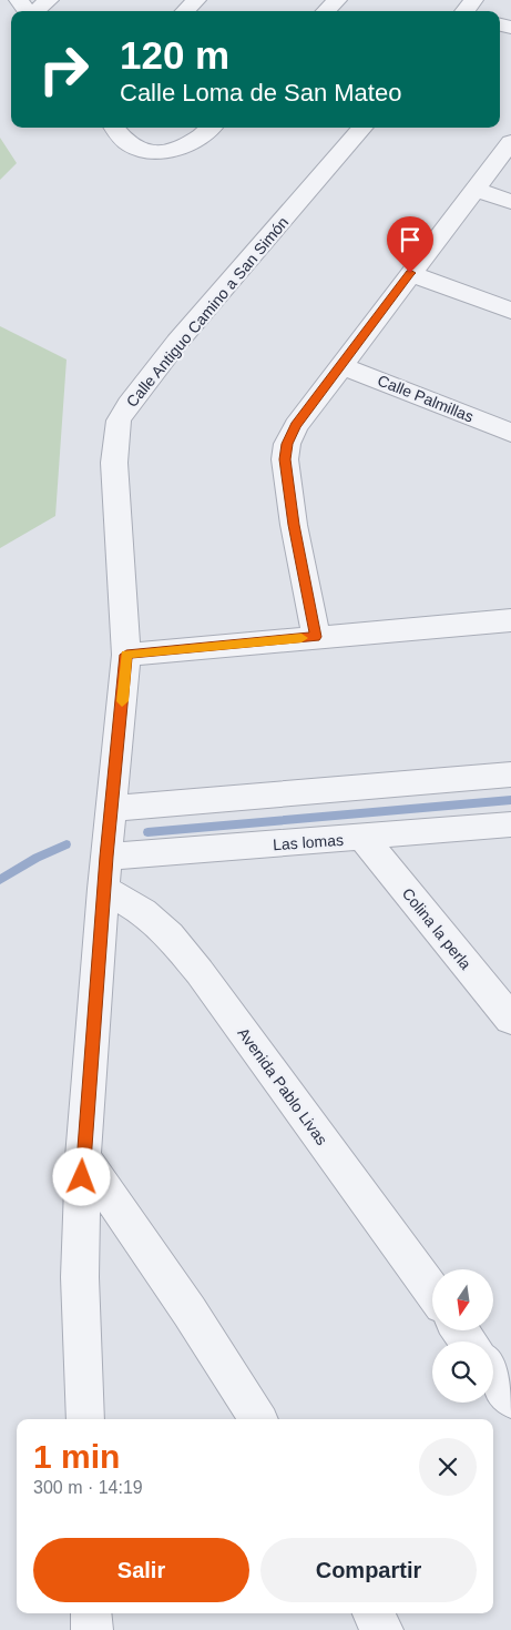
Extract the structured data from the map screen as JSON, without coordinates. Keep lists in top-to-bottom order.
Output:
{
  "streets": {
    "street": [
      "Calle Antiguo Camino a San Simón",
      "Calle Palmillas",
      "Las lomas",
      "Colina la perla",
      "Avenida Pablo Livas"
    ]
  },
  "crossings": [
    ["Calle Antiguo Camino a San Simón", "Las lomas"],
    ["Calle Antiguo Camino a San Simón", "Avenida Pablo Livas"],
    ["Las lomas", "Colina la perla"],
    ["Las lomas", "Avenida Pablo Livas"]
  ],
  "north": "bottom",
  "page": {
    "turn": ["120 m", "Calle Loma de San Mateo"],
    "heading": ["1 min", "300 m · 14:19"],
    "buttons": ["Salir", "Compartir"]
  }
}
